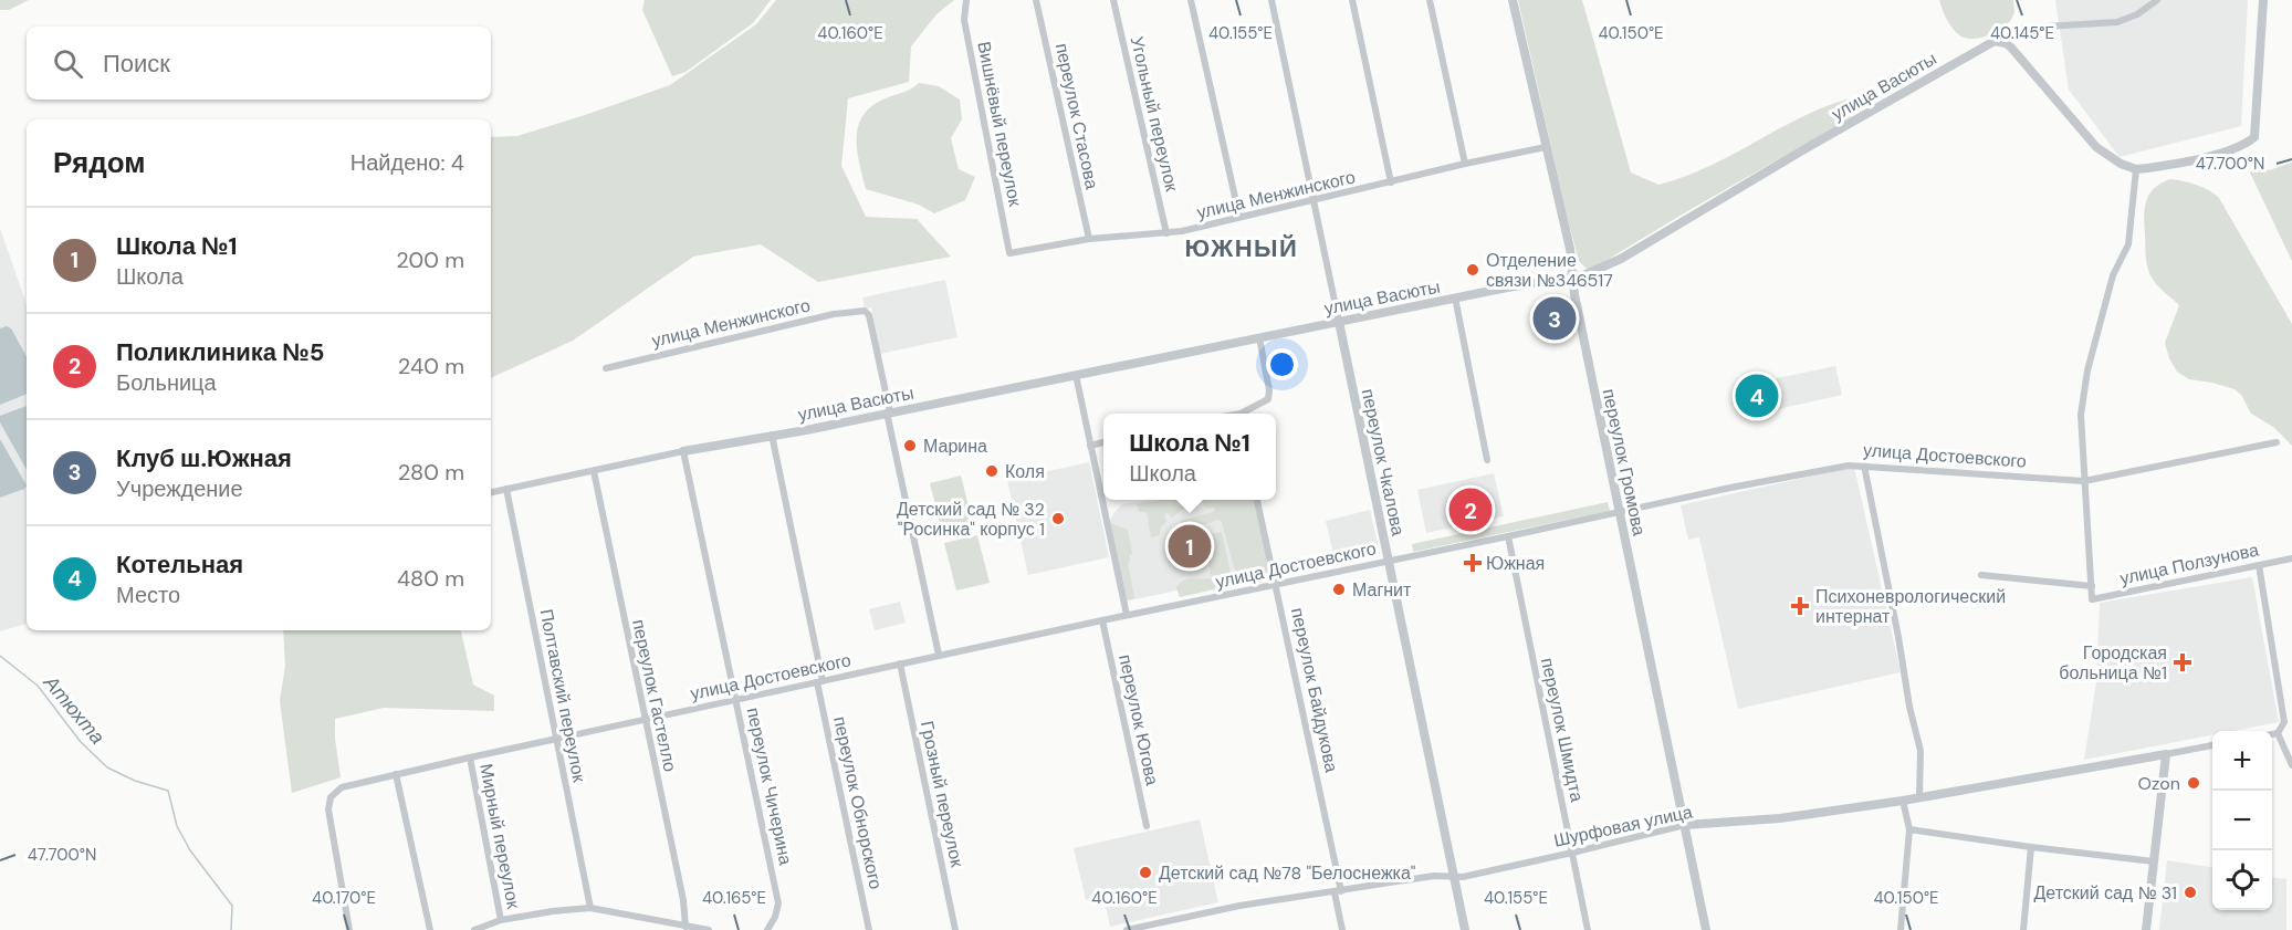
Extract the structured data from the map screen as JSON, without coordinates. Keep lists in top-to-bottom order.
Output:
{
  "streets": {
    "street": [
      "улица Васюты",
      "Угольный переулок",
      "переулок Стасова",
      "Вишнёвый переулок",
      "улица Менжинского",
      "улица Достоевского",
      "переулок Чкалова",
      "переулок Громова",
      "улица Ползунова",
      "переулок Байдукова",
      "Полтавский переулок",
      "переулок Гастелло",
      "переулок Югова",
      "переулок Шмидта",
      "переулок Чичерина",
      "Грозный переулок",
      "переулок Обнорского",
      "Шурфовая улица",
      "Мирный переулок"
    ]
  },
  "crossings": [
    ["улица Васюты", "улица Менжинского"],
    ["улица Васюты", "переулок Чкалова"],
    ["улица Васюты", "переулок Громова"],
    ["улица Васюты", "Полтавский переулок"],
    ["улица Васюты", "переулок Гастелло"],
    ["улица Васюты", "переулок Чичерина"],
    ["улица Васюты", "переулок Обнорского"],
    ["Угольный переулок", "улица Менжинского"],
    ["переулок Стасова", "улица Менжинского"],
    ["Вишнёвый переулок", "улица Менжинского"],
    ["улица Менжинского", "переулок Чкалова"],
    ["улица Менжинского", "переулок Громова"],
    ["улица Достоевского", "переулок Чкалова"],
    ["улица Достоевского", "переулок Громова"],
    ["улица Достоевского", "переулок Байдукова"],
    ["улица Достоевского", "Полтавский переулок"],
    ["улица Достоевского", "переулок Гастелло"],
    ["улица Достоевского", "переулок Югова"],
    ["улица Достоевского", "переулок Шмидта"],
    ["улица Достоевского", "переулок Чичерина"],
    ["улица Достоевского", "Грозный переулок"],
    ["улица Достоевского", "переулок Обнорского"],
    ["улица Достоевского", "Мирный переулок"],
    ["переулок Чкалова", "Шурфовая улица"],
    ["переулок Громова", "Шурфовая улица"],
    ["переулок Байдукова", "Шурфовая улица"],
    ["переулок Шмидта", "Шурфовая улица"]
  ],
  "districts": ["ЮЖНЫЙ"],
  "water": ["Атюхта"],
  "places": {
    "other": [
      "Отделение связи №346517",
      "Марина",
      "Коля",
      "Детский сад № 32 \"Росинка\" корпус 1",
      "Магнит",
      "Ozon",
      "Детский сад №78 \"Белоснежка\"",
      "Детский сад № 31"
    ],
    "health": ["Южная", "Психоневрологический интернат", "Городская больница №1"]
  },
  "page": {
    "search": "Поиск",
    "heading": ["Рядом", "Найдено: 4"],
    "list": [
      {
        "mark": "1",
        "name": "Школа №1",
        "note": "Школа",
        "value": "200 m"
      },
      {
        "mark": "2",
        "name": "Поликлиника №5",
        "note": "Больница",
        "value": "240 m"
      },
      {
        "mark": "3",
        "name": "Клуб ш.Южная",
        "note": "Учреждение",
        "value": "280 m"
      },
      {
        "mark": "4",
        "name": "Котельная",
        "note": "Место",
        "value": "480 m"
      }
    ],
    "pins": [
      "3",
      "4",
      "2",
      "1"
    ],
    "popup": ["Школа №1", "Школа"],
    "map_buttons": ["+", "−"]
  },
  "coordinates": [
    "40.160°E",
    "40.155°E",
    "40.150°E",
    "40.145°E",
    "47.700°N",
    "40.170°E",
    "40.165°E"
  ]
}
